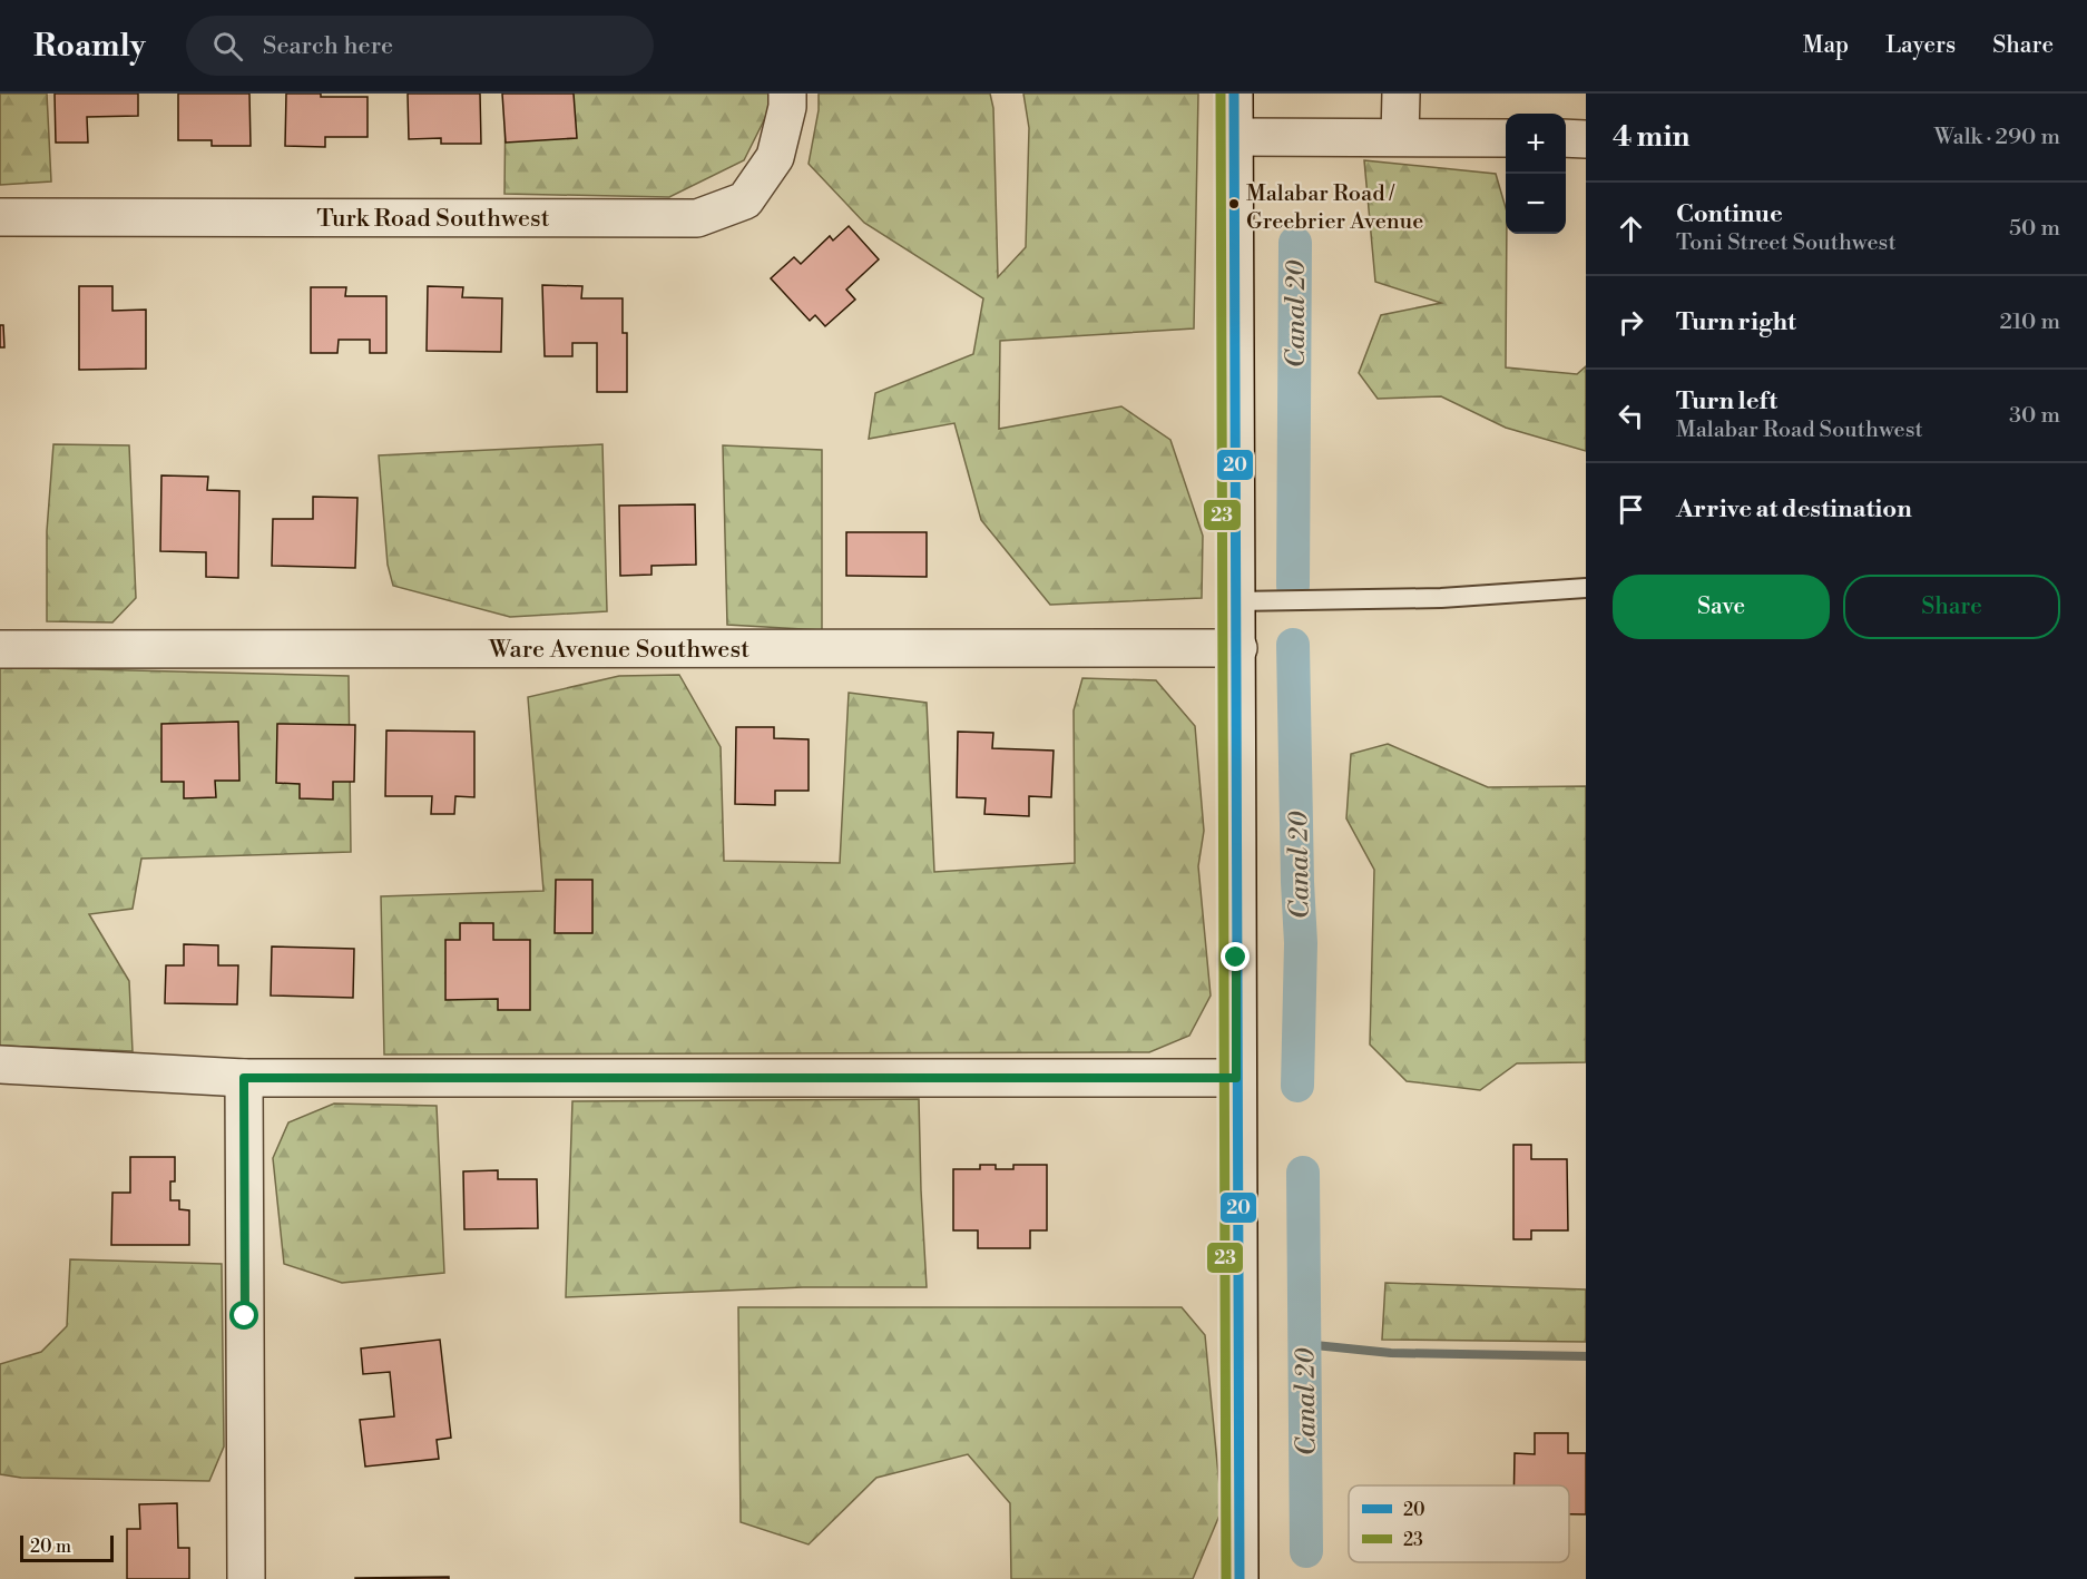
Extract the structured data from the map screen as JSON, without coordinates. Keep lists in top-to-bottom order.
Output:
{
  "streets": {
    "street": ["Turk Road Southwest", "Ware Avenue Southwest"]
  },
  "water": ["Canal 20"],
  "places": ["Malabar Road / Greebrier Avenue"],
  "lines": ["transit line 20", "transit line 23"],
  "legend": ["20", "23"],
  "scale_bar": "20 m",
  "page": {
    "header": "Roamly",
    "search": "Search here",
    "nav": ["Map", "Layers", "Share"],
    "heading": ["4 min", "Walk · 290 m"],
    "map_buttons": ["+", "−"],
    "list": [
      ["Continue", "Toni Street Southwest", "50 m"],
      ["Turn right", "210 m"],
      ["Turn left", "Malabar Road Southwest", "30 m"],
      "Arrive at destination"
    ],
    "buttons": ["Save", "Share"],
    "scale": "20 m"
  }
}
